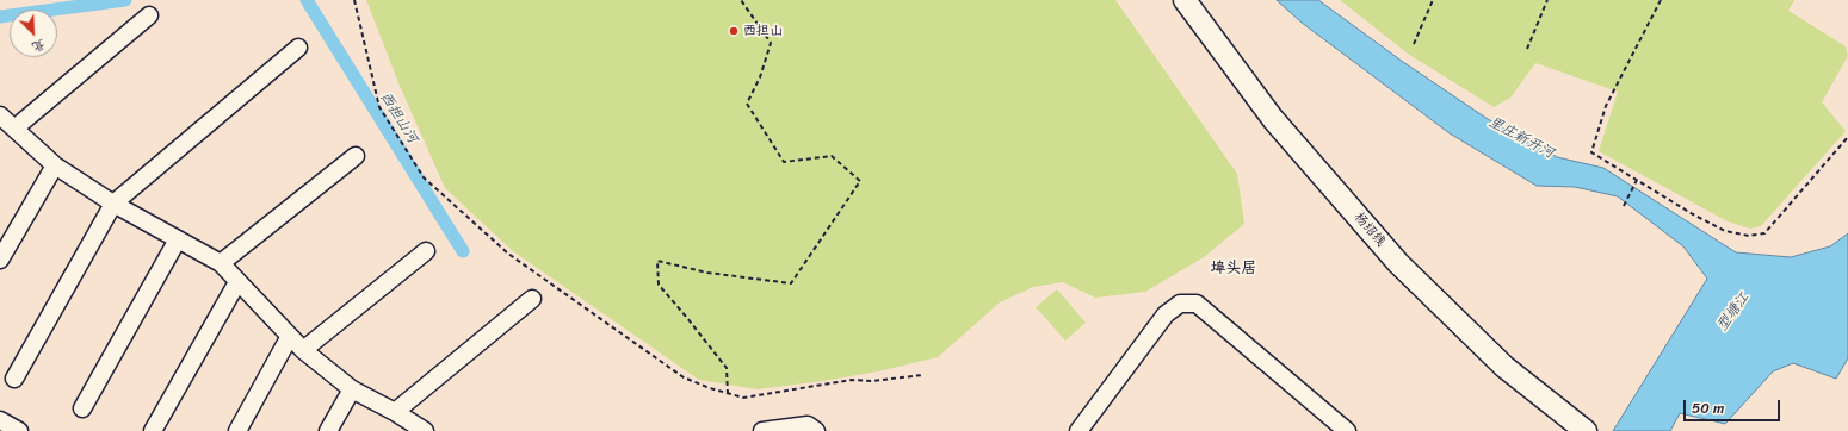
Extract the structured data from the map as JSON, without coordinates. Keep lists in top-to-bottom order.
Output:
{
  "streets": {
    "main road": ["杨绍线"]
  },
  "districts": ["埠头居"],
  "water": ["西担山河", "里庄新开河", "型塘江"],
  "places": ["西担山"],
  "scale_bar": "50 m",
  "north": "bottom right"
}
